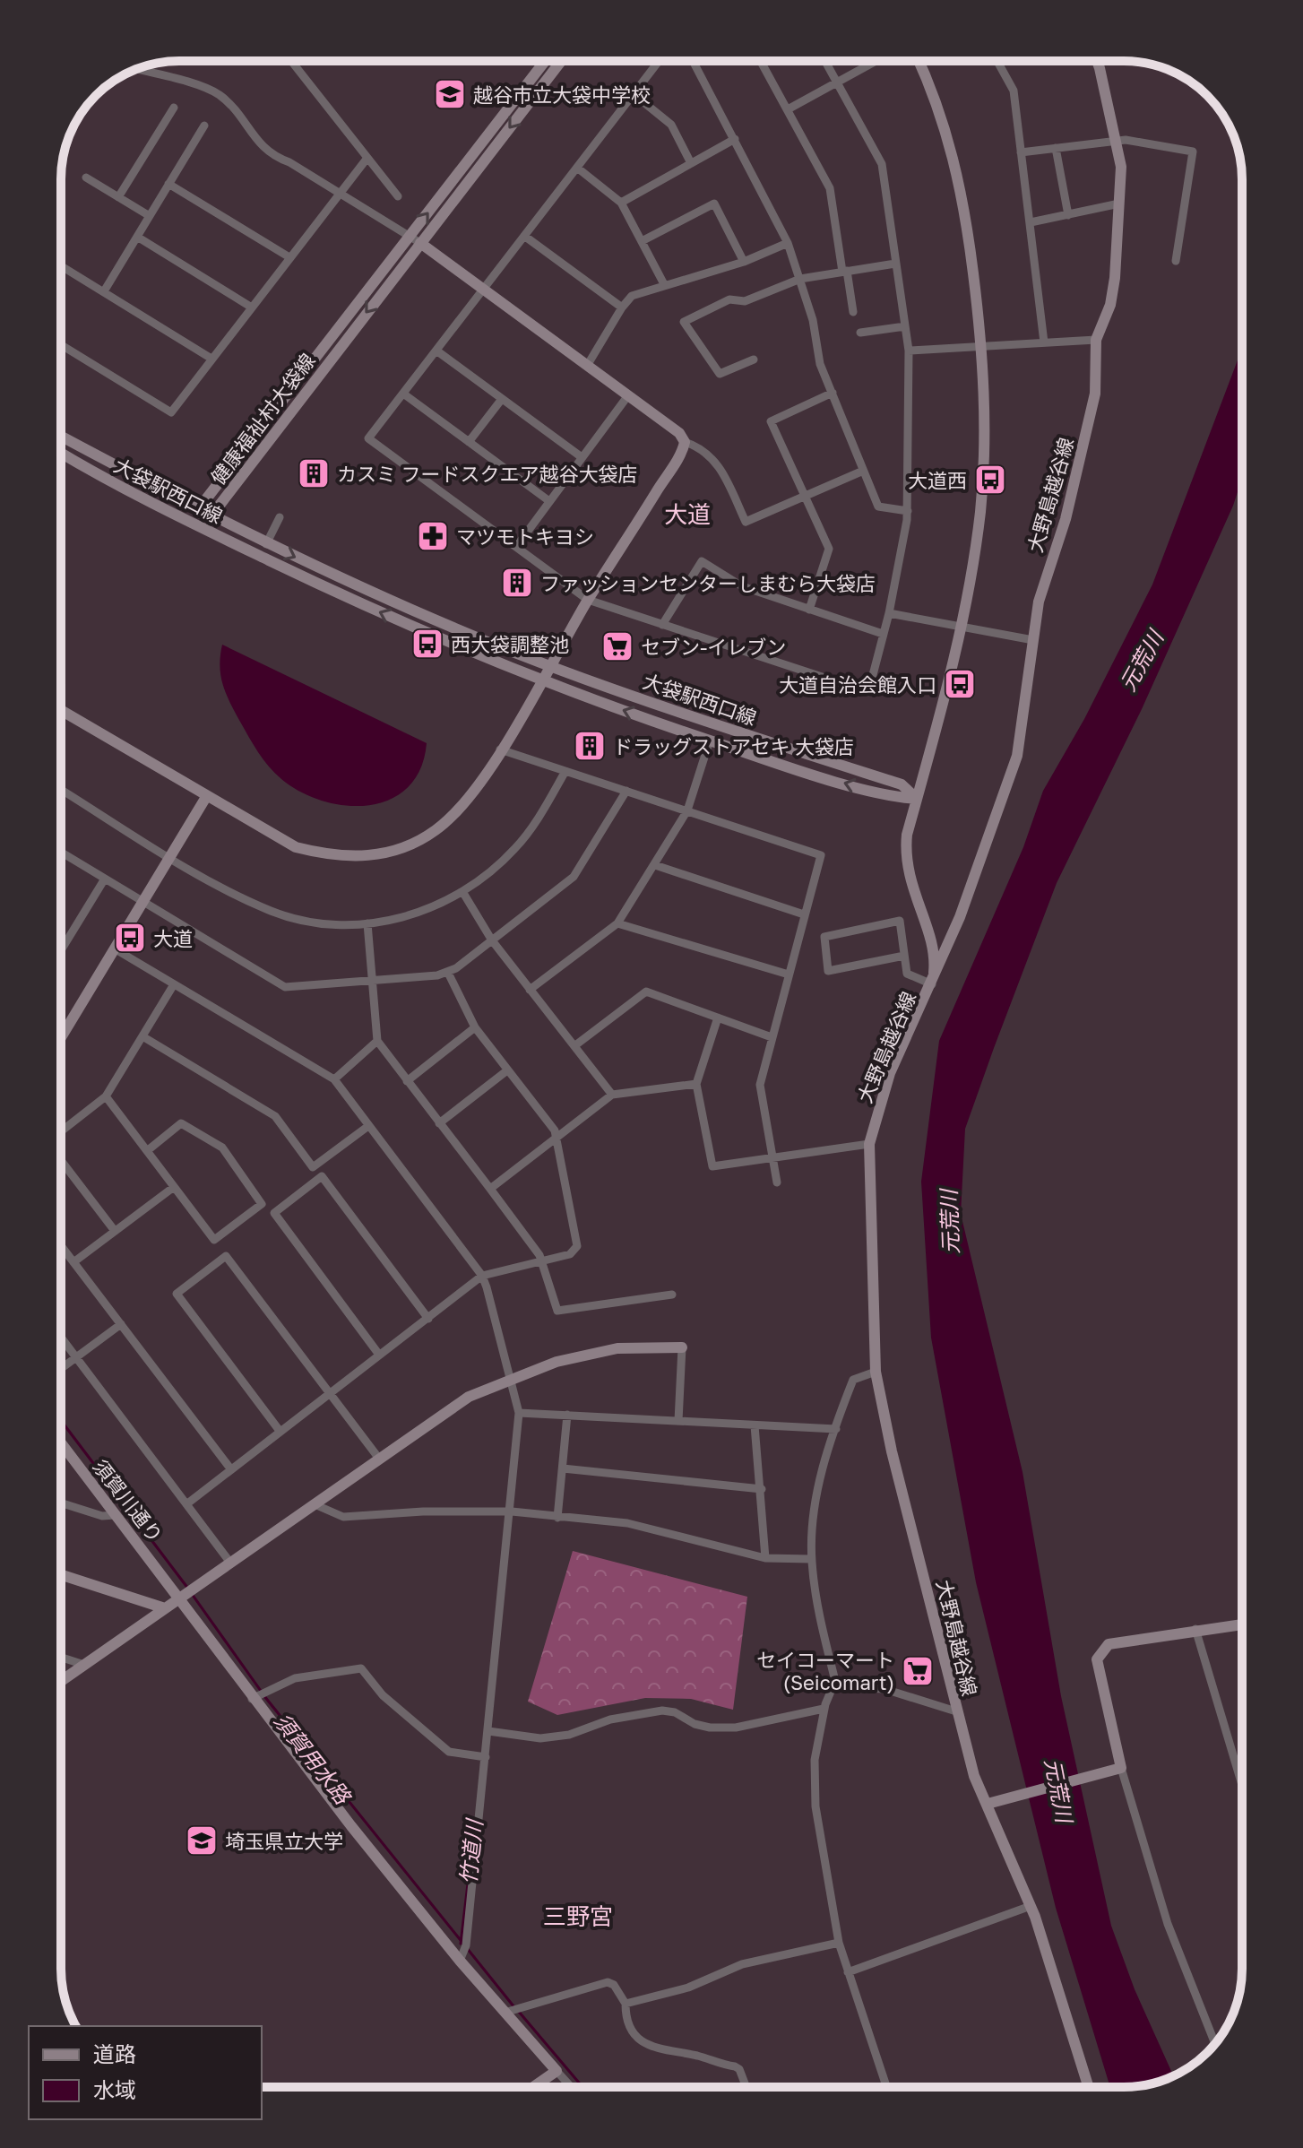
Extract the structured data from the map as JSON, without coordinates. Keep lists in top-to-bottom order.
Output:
{
  "streets": {
    "street": [
      "健康福祉村大袋線",
      "大袋駅西口線",
      "大野島越谷線",
      "須賀川通り"
    ]
  },
  "crossings": [
    ["健康福祉村大袋線", "大袋駅西口線"]
  ],
  "districts": ["大道", "三野宮"],
  "water": ["元荒川", "須賀用水路", "竹道川"],
  "places": {
    "school or university": ["越谷市立大袋中学校", "埼玉県立大学"],
    "building": ["カスミ フードスクエア越谷大袋店", "ファッションセンターしまむら大袋店", "ドラッグストアセキ 大袋店"],
    "bus stop": [
      "大道西",
      "西大袋調整池",
      "大道自治会館入口",
      "大道"
    ],
    "pharmacy": ["マツモトキヨシ"],
    "supermarket": ["セブン-イレブン", "セイコーマート (Seicomart)"]
  },
  "legend": ["道路", "水域"]
}
